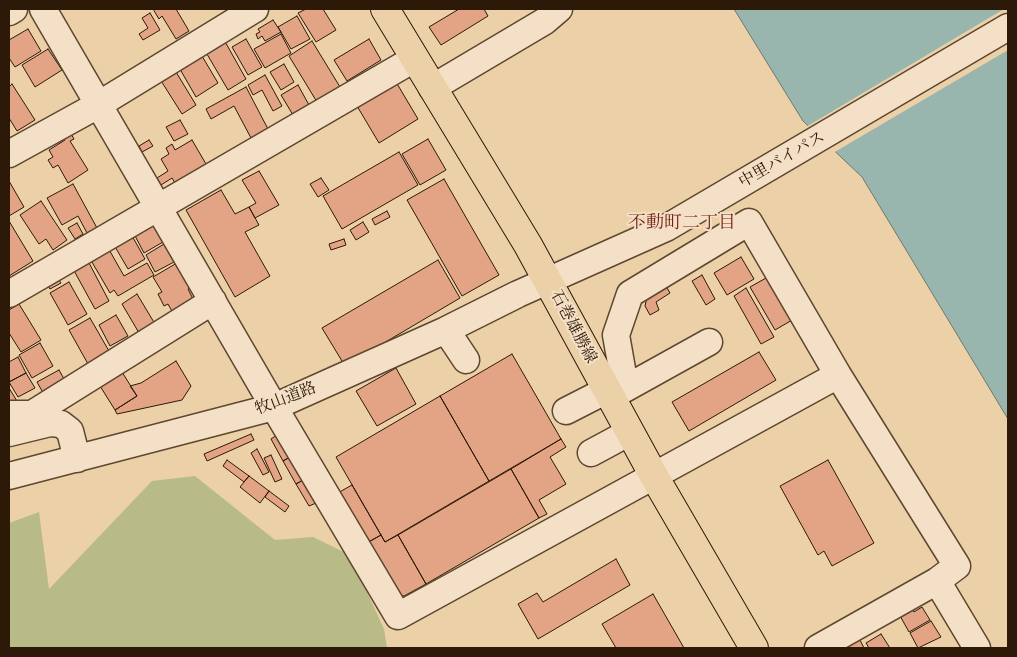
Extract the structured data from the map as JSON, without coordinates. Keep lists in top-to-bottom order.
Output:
{
  "streets": {
    "main road": ["石巻雄勝線"],
    "street": ["中里バイパス", "牧山道路"]
  },
  "crossings": [
    ["中里バイパス", "石巻雄勝線"],
    ["中里バイパス", "牧山道路"],
    ["石巻雄勝線", "牧山道路"]
  ],
  "districts": ["不動町二丁目"]
}
